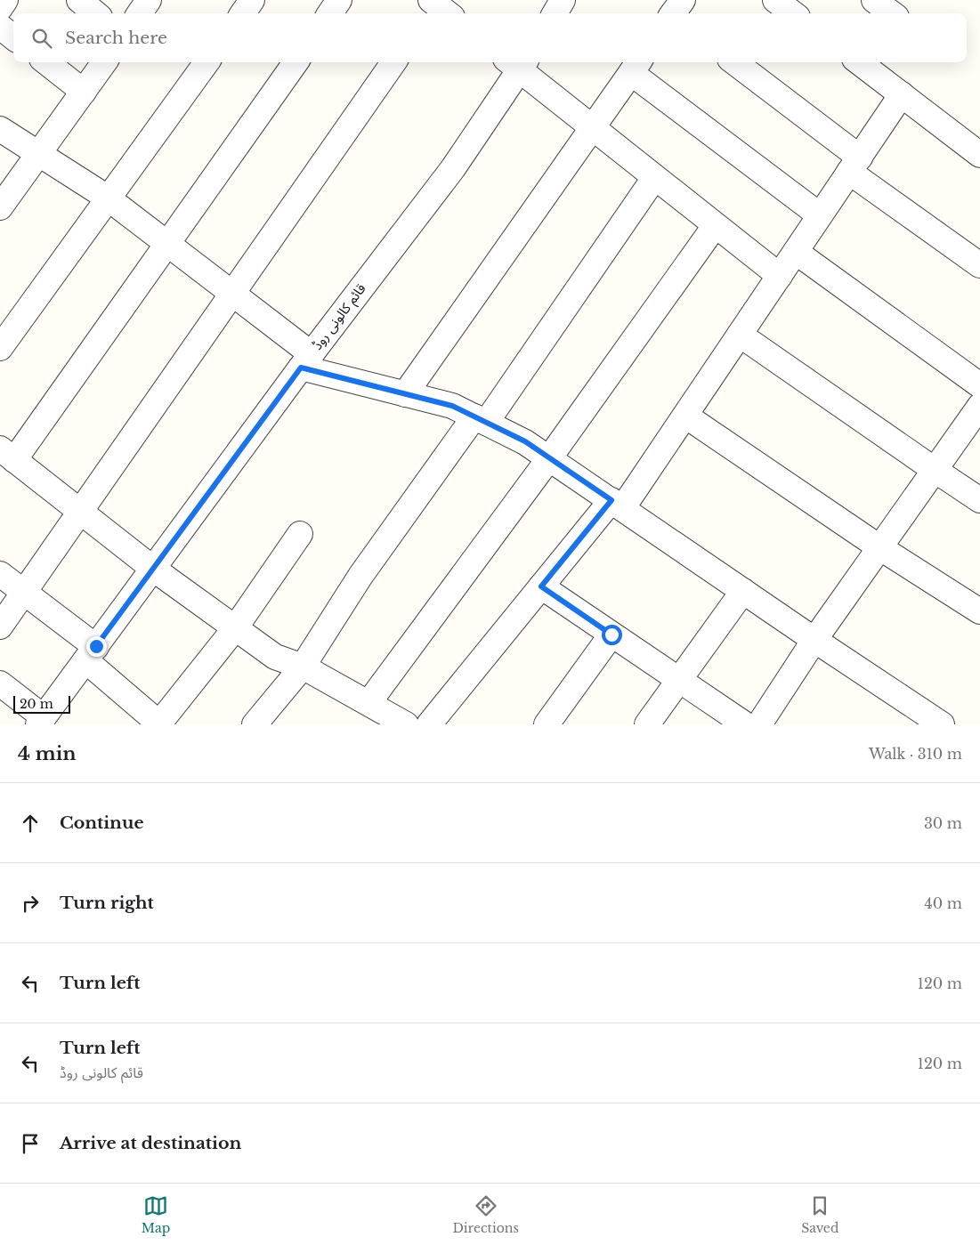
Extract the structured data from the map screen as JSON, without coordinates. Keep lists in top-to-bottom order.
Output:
{
  "streets": {
    "street": ["قائم کالونی روڈ"]
  },
  "scale_bar": "20 m",
  "page": {
    "search": "Search here",
    "scale": "20 m",
    "heading": ["4 min", "Walk · 310 m"],
    "list": [
      ["Continue", "30 m"],
      ["Turn right", "40 m"],
      ["Turn left", "120 m"],
      ["Turn left", "قائم کالونی روڈ", "120 m"],
      "Arrive at destination"
    ],
    "nav": ["Map", "Directions", "Saved"]
  }
}
